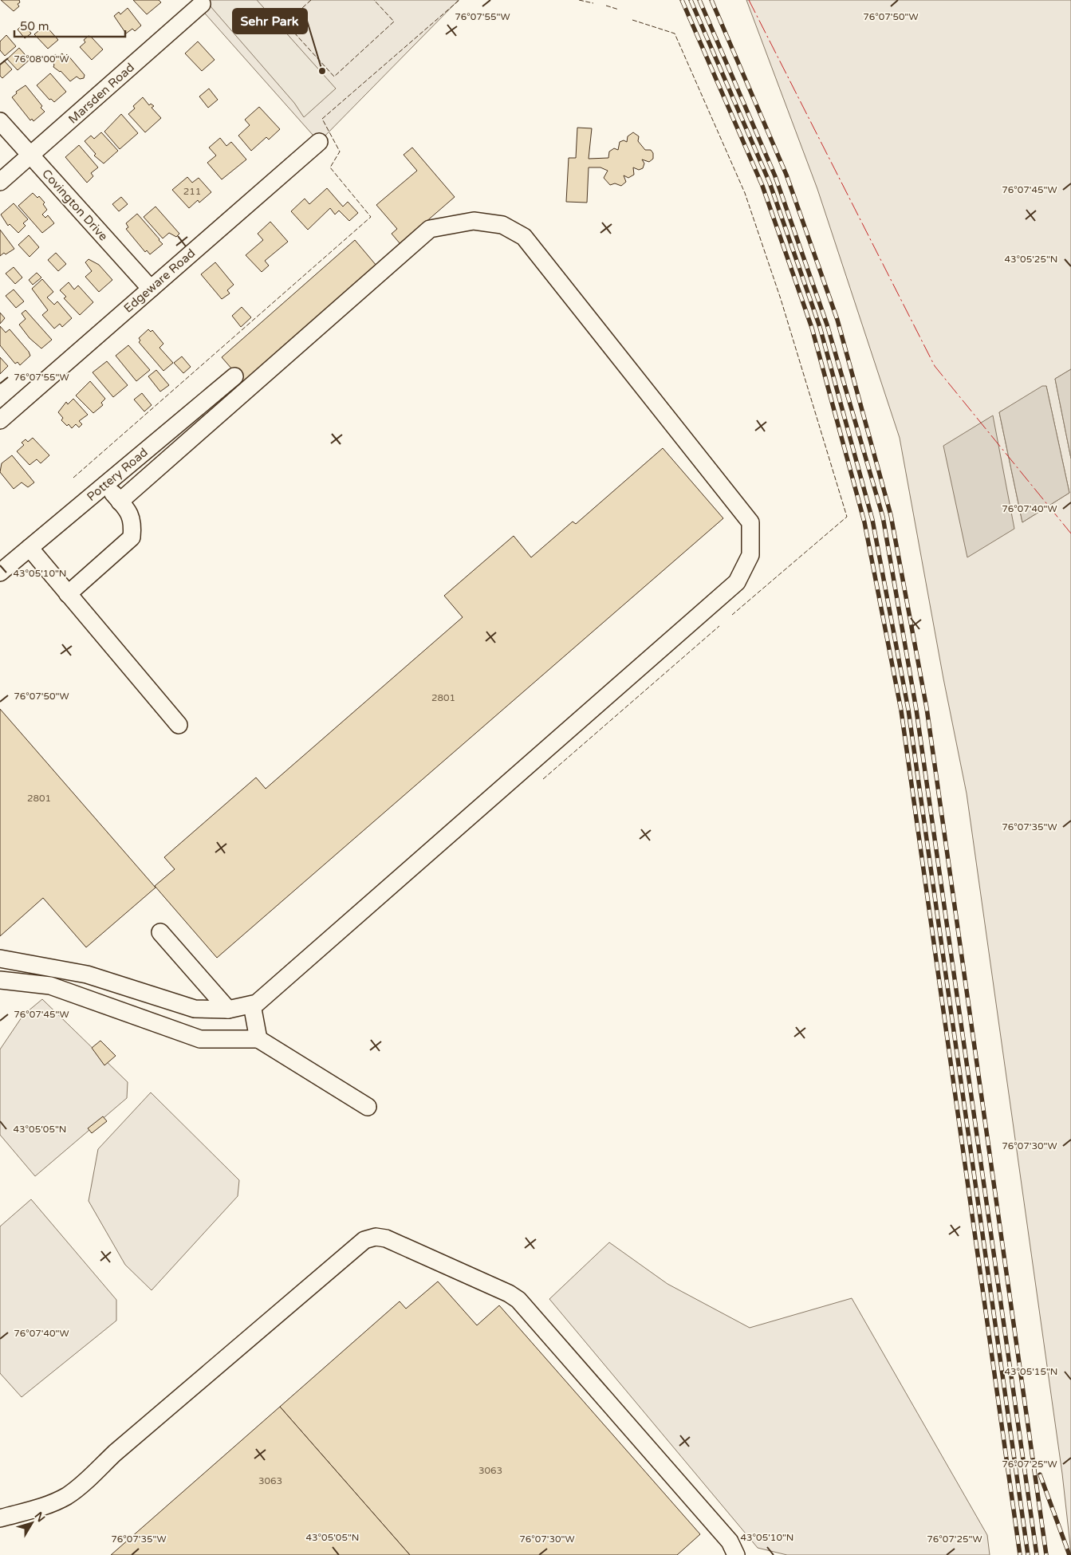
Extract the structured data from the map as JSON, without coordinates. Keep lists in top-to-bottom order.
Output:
{
  "streets": {
    "street": [
      "Marsden Road",
      "Covington Drive",
      "Edgeware Road",
      "Pottery Road"
    ]
  },
  "crossings": [
    ["Marsden Road", "Covington Drive"],
    ["Covington Drive", "Edgeware Road"]
  ],
  "places": ["Sehr Park"],
  "house_numbers": [
    "211",
    "2801",
    "2801",
    "3063",
    "3063"
  ],
  "scale_bar": "50 m",
  "north": "top right",
  "coordinates": [
    "76°07'55\"W",
    "76°07'50\"W",
    "76°08'00\"W",
    "76°07'45\"W",
    "43°05'25\"N",
    "76°07'40\"W",
    "43°05'10\"N",
    "76°07'35\"W",
    "43°05'05\"N",
    "76°07'30\"W",
    "43°05'15\"N",
    "76°07'25\"W"
  ]
}
